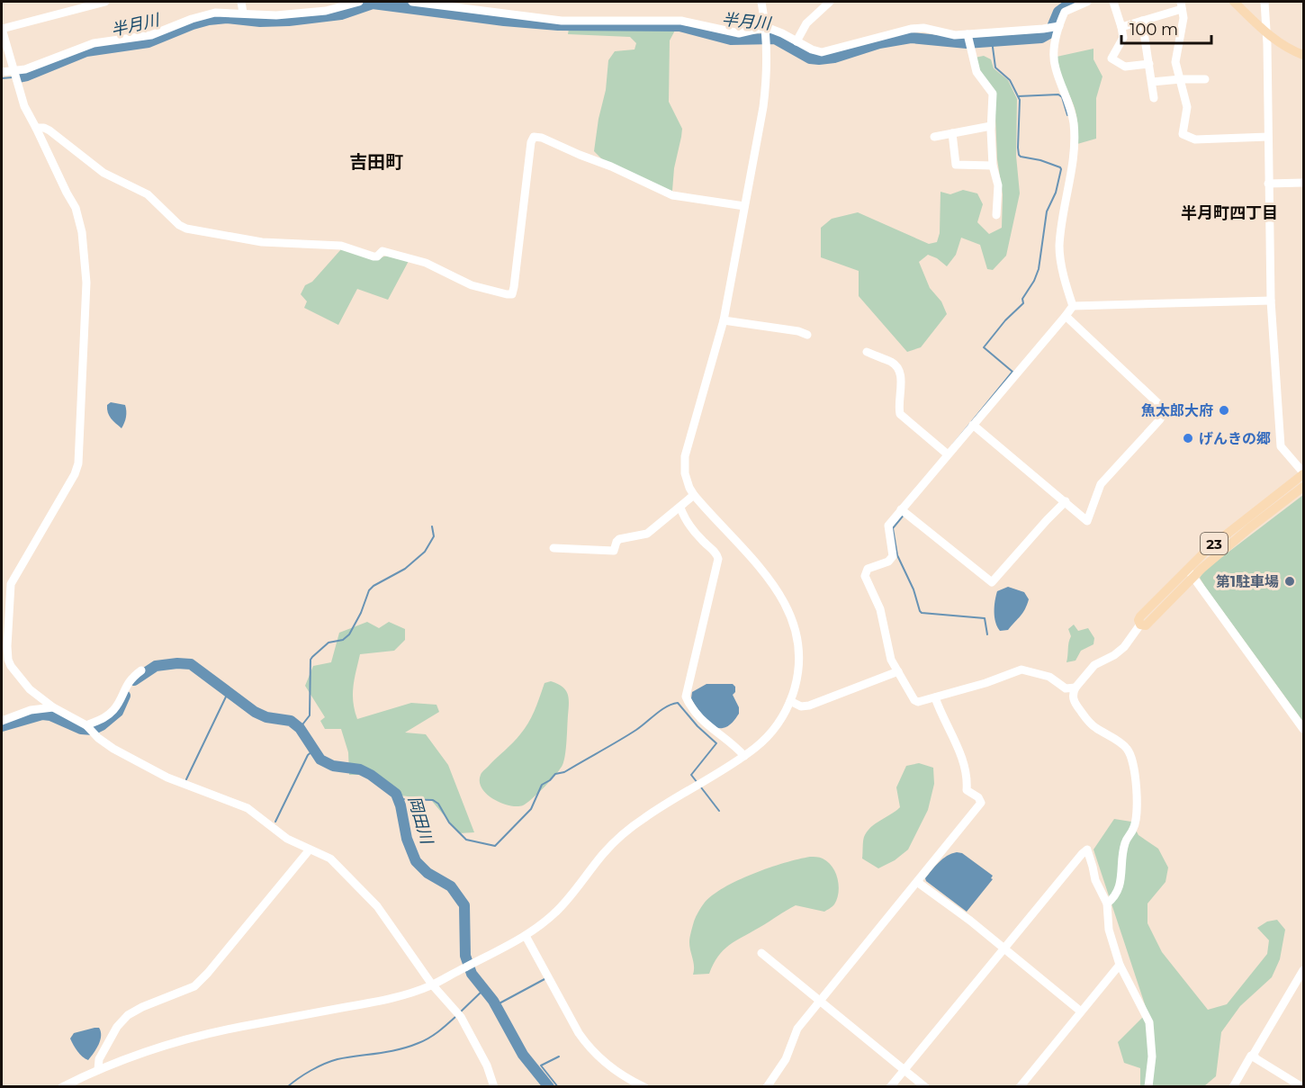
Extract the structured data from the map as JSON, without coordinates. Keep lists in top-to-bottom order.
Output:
{
  "streets": {
    "main road": ["23"]
  },
  "districts": ["吉田町", "半月町四丁目"],
  "water": ["半月川", "岡田川"],
  "places": ["魚太郎大府", "げんきの郷", "第1駐車場"],
  "scale_bar": "100 m"
}
